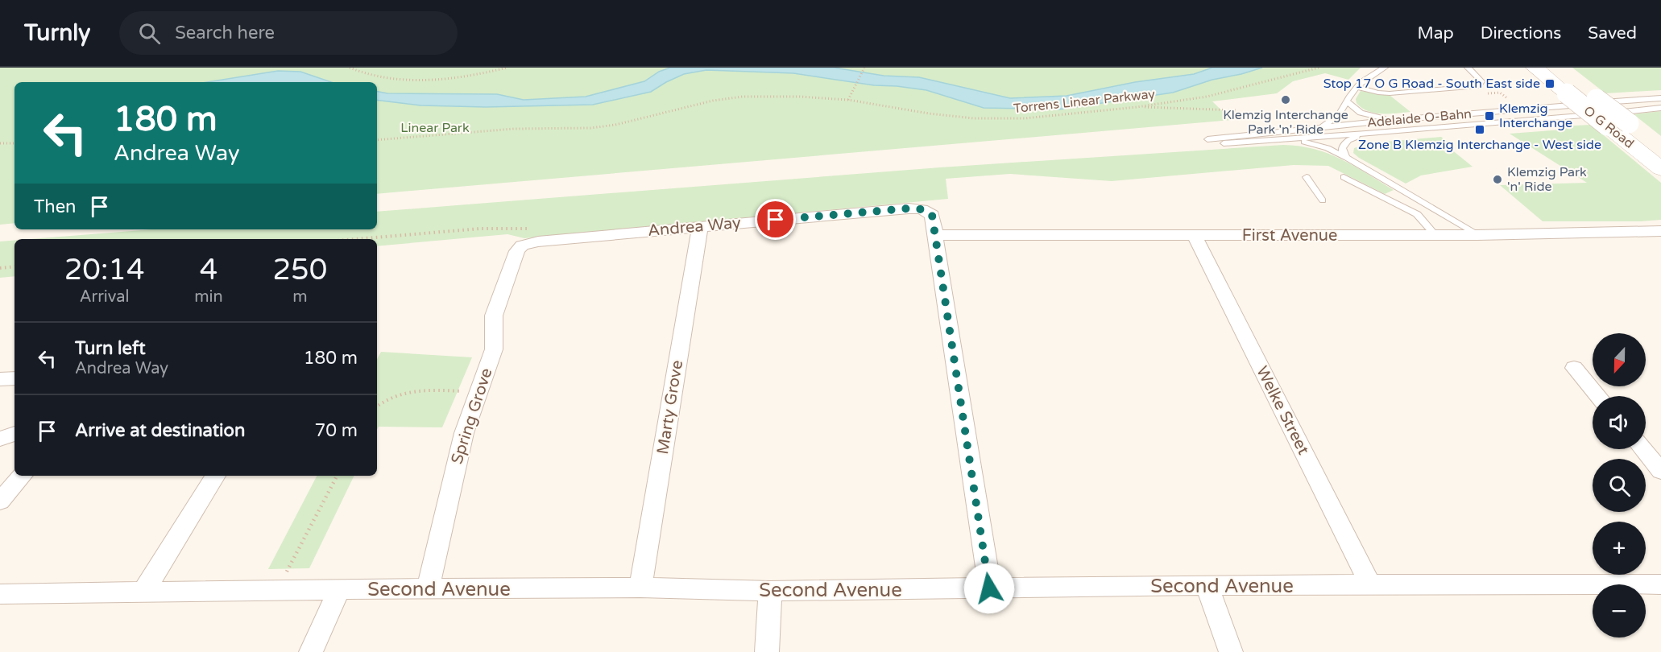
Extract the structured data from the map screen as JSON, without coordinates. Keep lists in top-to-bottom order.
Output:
{
  "streets": {
    "main road": ["O G Road"],
    "street": [
      "Andrea Way",
      "First Avenue",
      "Marty Grove",
      "Welke Street",
      "Spring Grove",
      "Second Avenue"
    ],
    "lane": ["Adelaide O-Bahn"],
    "path": ["Torrens Linear Parkway"]
  },
  "crossings": [
    ["Andrea Way", "First Avenue"],
    ["Andrea Way", "Marty Grove"],
    ["Andrea Way", "Spring Grove"],
    ["First Avenue", "Welke Street"],
    ["Marty Grove", "Second Avenue"],
    ["Welke Street", "Second Avenue"],
    ["Spring Grove", "Second Avenue"]
  ],
  "parks": ["Linear Park"],
  "places": {
    "transit": ["Stop 17 O G Road - South East side", "Klemzig Interchange", "Zone B Klemzig Interchange - West side"],
    "other": ["Klemzig Interchange Park 'n' Ride", "Klemzig Park 'n' Ride"]
  },
  "north": "bottom",
  "page": {
    "header": "Turnly",
    "search": "Search here",
    "nav": ["Map", "Directions", "Saved"],
    "turn": ["180 m", "Andrea Way"],
    "then": "Then",
    "eta": [
      "20:14",
      "Arrival",
      "4",
      "min",
      "250",
      "m"
    ],
    "list": [
      {
        "name": "Turn left",
        "note": "Andrea Way",
        "value": "180 m"
      },
      {
        "name": "Arrive at destination",
        "value": "70 m"
      }
    ],
    "map_buttons": ["+", "−"]
  }
}
